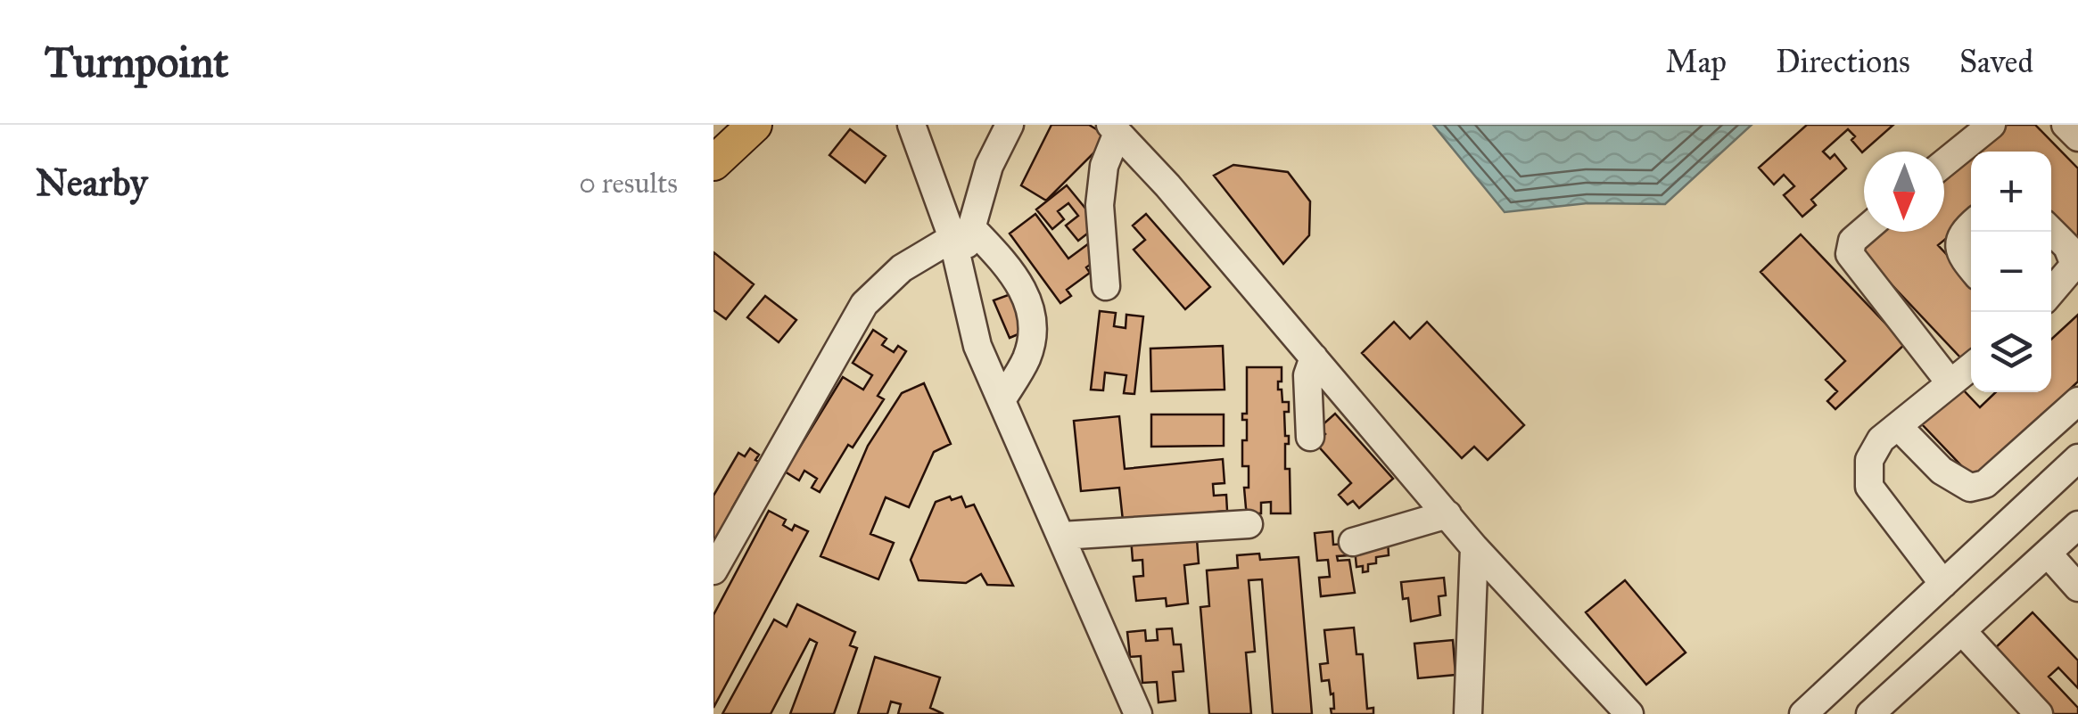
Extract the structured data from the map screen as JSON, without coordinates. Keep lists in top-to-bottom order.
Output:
{
  "north": "bottom",
  "page": {
    "header": "Turnpoint",
    "nav": ["Map", "Directions", "Saved"],
    "heading": ["Nearby", "0 results"],
    "map_buttons": ["+", "−"]
  }
}
